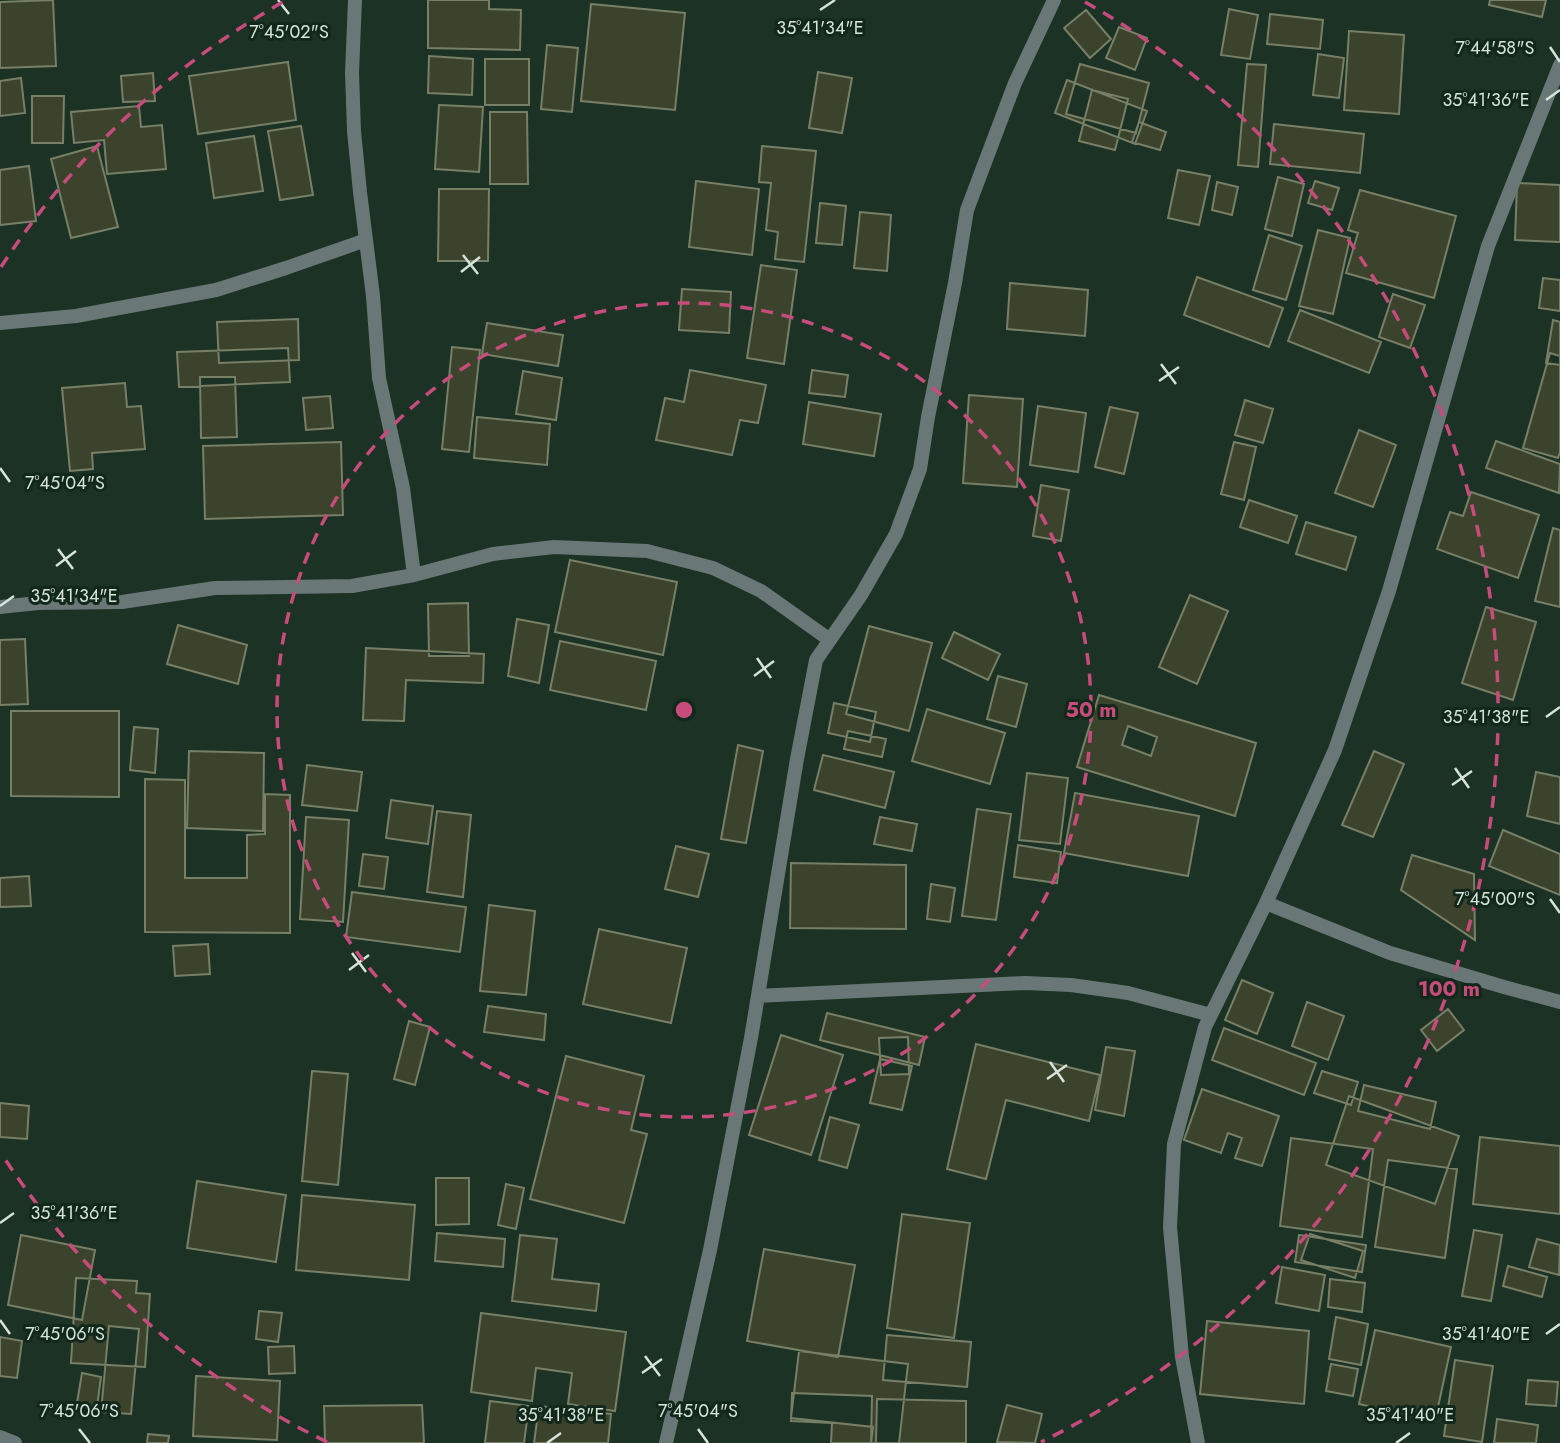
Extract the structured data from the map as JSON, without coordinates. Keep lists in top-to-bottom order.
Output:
{
  "coordinates": [
    "35°41'34\"E",
    "7°45'02\"S",
    "7°44'58\"S",
    "35°41'36\"E",
    "7°45'04\"S",
    "35°41'38\"E",
    "7°45'00\"S",
    "7°45'06\"S",
    "35°41'40\"E"
  ],
  "rings": ["50 m", "100 m"]
}
